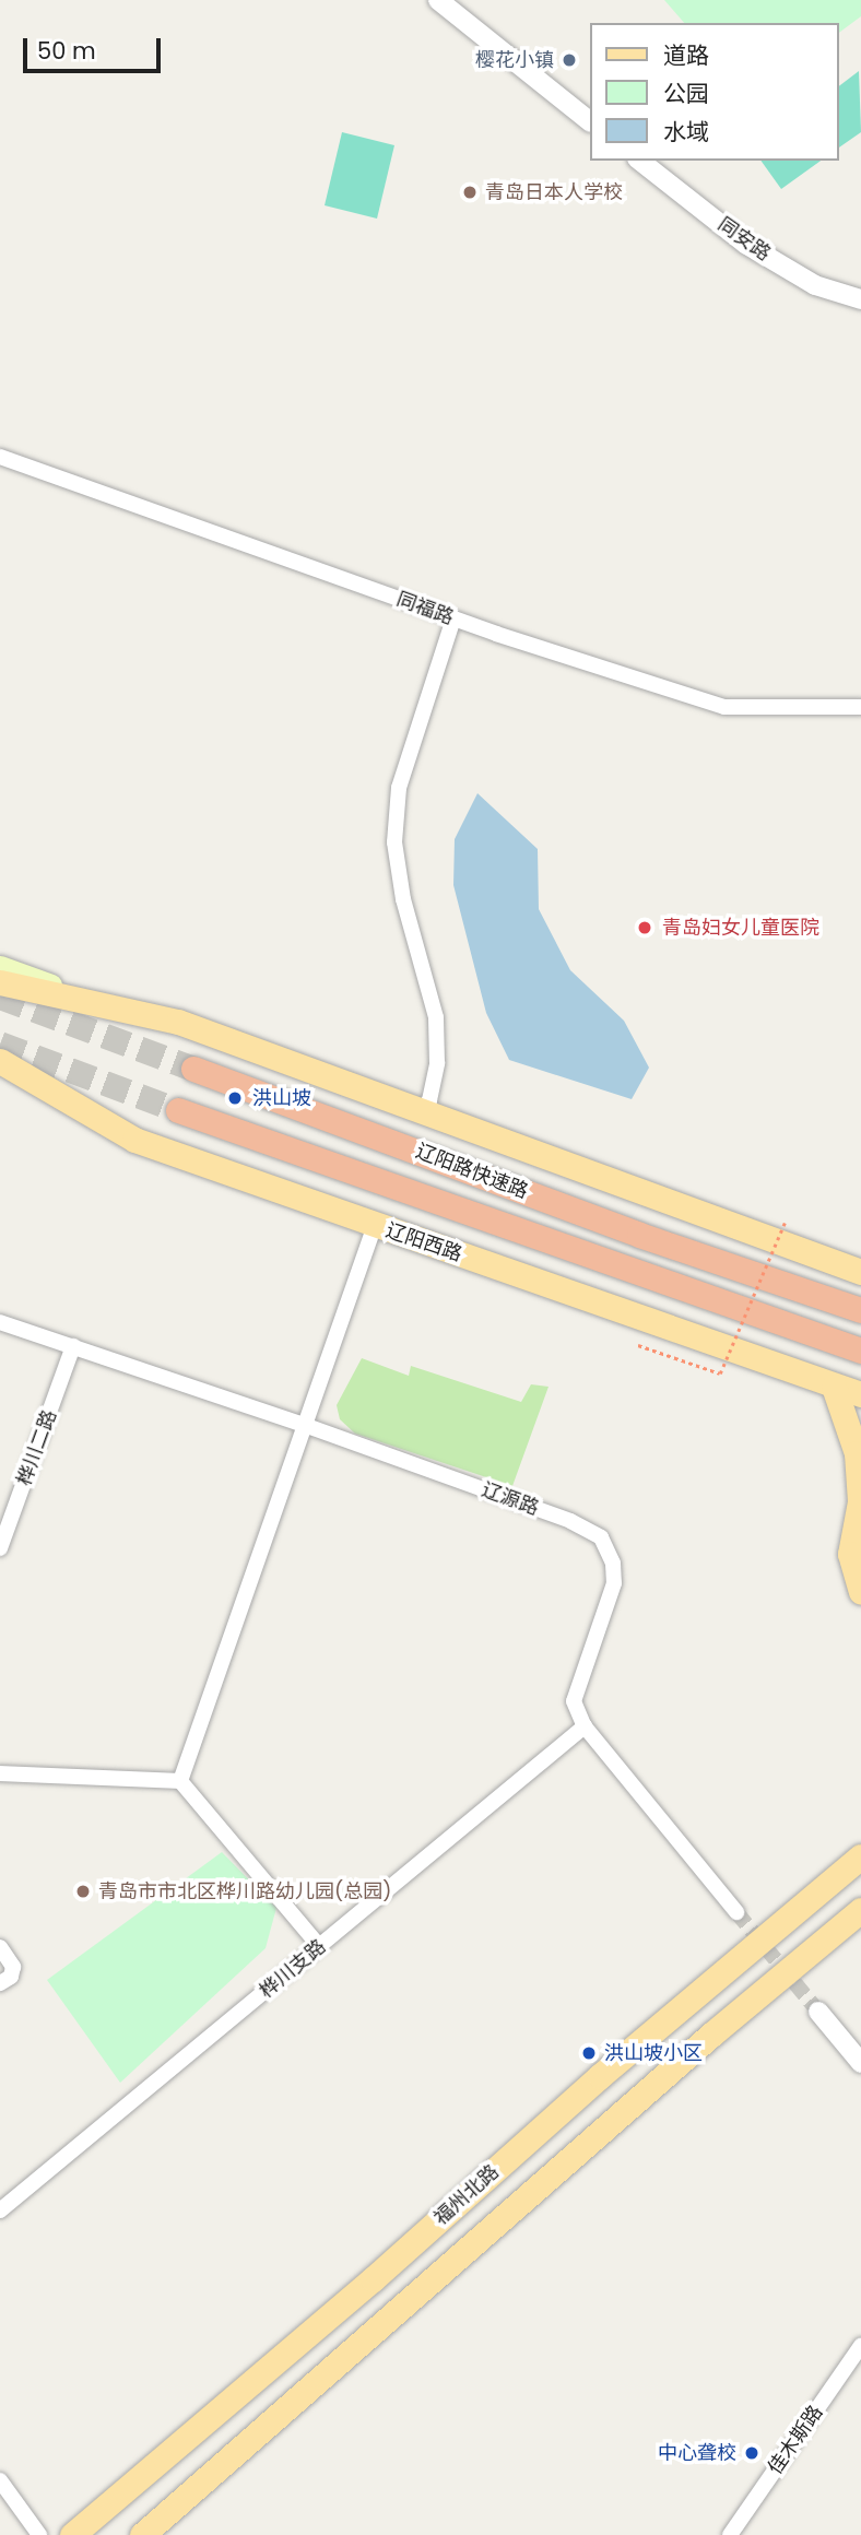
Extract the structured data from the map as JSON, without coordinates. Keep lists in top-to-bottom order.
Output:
{
  "streets": {
    "highway": ["辽阳路快速路"],
    "main road": ["辽阳西路", "福州北路"],
    "street": [
      "同安路",
      "同福路",
      "桦川二路",
      "辽源路",
      "桦川支路",
      "佳木斯路"
    ]
  },
  "crossings": [
    ["桦川二路", "辽源路"],
    ["辽源路", "桦川支路"]
  ],
  "places": [
    "樱花小镇",
    "青岛日本人学校",
    "青岛妇女儿童医院",
    "洪山坡",
    "青岛市市北区桦川路幼儿园(总园)",
    "洪山坡小区",
    "中心聋校"
  ],
  "legend": ["道路", "公园", "水域"],
  "scale_bar": "50 m"
}
